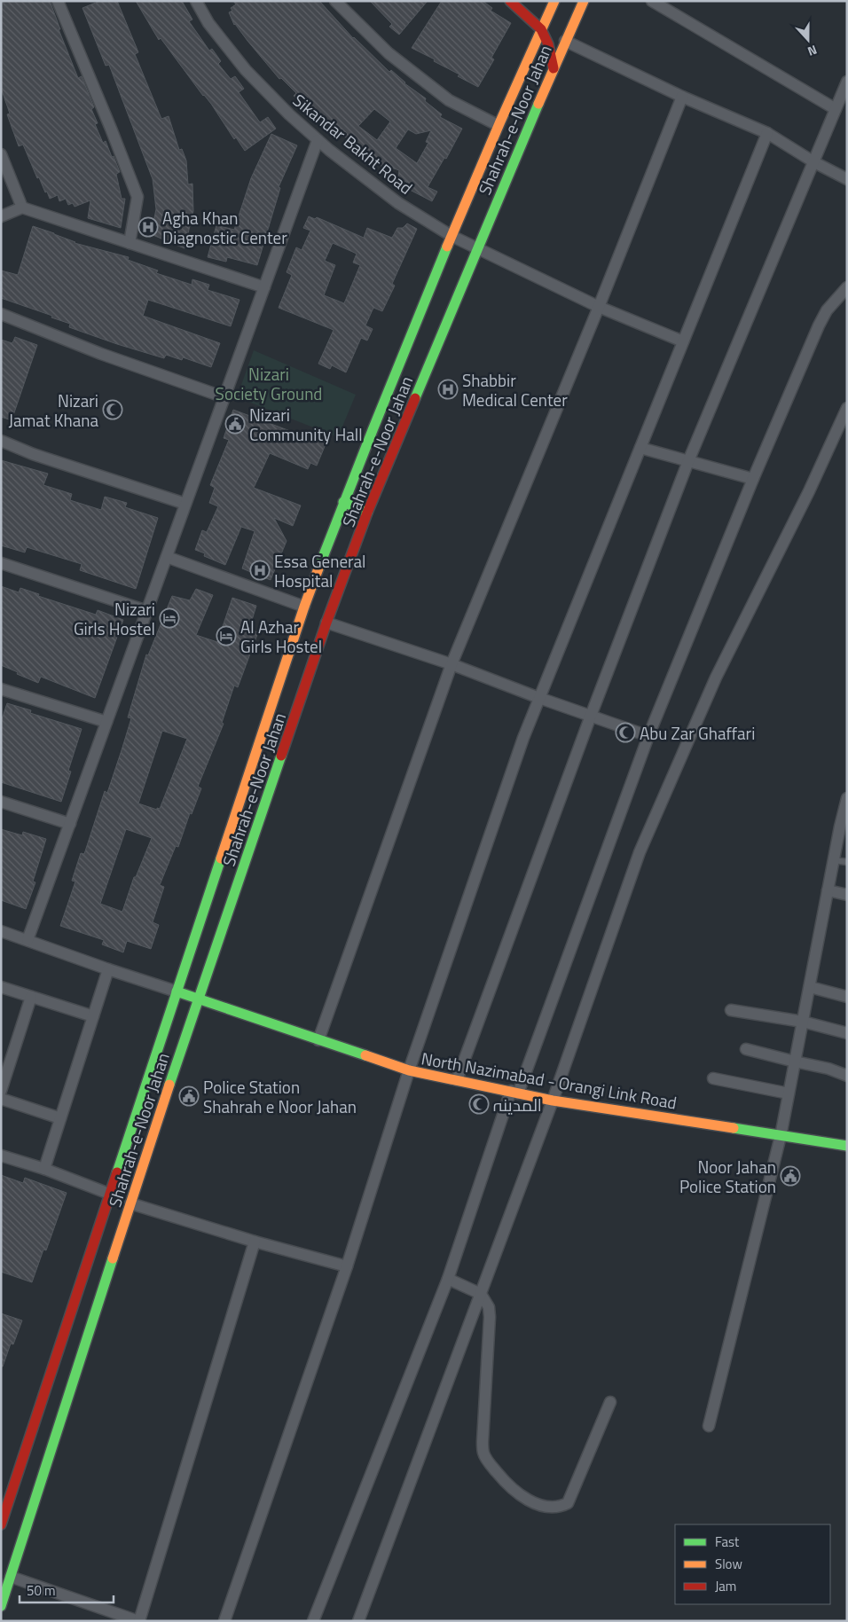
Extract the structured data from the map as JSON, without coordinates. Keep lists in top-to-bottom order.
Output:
{
  "streets": {
    "main road": ["Shahrah-e-Noor Jahan", "North Nazimabad - Orangi Link Road"],
    "street": ["Sikandar Bakht Road"]
  },
  "crossings": [
    ["Shahrah-e-Noor Jahan", "Sikandar Bakht Road"],
    ["Shahrah-e-Noor Jahan", "North Nazimabad - Orangi Link Road"]
  ],
  "parks": ["Nizari Society Ground"],
  "places": {
    "hospital": ["Agha Khan Diagnostic Center", "Shabbir Medical Center", "Essa General Hospital"],
    "mosque": ["Nizari Jamat Khana", "Abu Zar Ghaffari", "المدینہ"],
    "public building": ["Nizari Community Hall", "Police Station Shahrah e Noor Jahan", "Noor Jahan Police Station"],
    "hotel": ["Nizari Girls Hostel", "Al Azhar Girls Hostel"]
  },
  "legend": ["Fast", "Slow", "Jam"],
  "scale_bar": "50 m",
  "north": "bottom"
}
